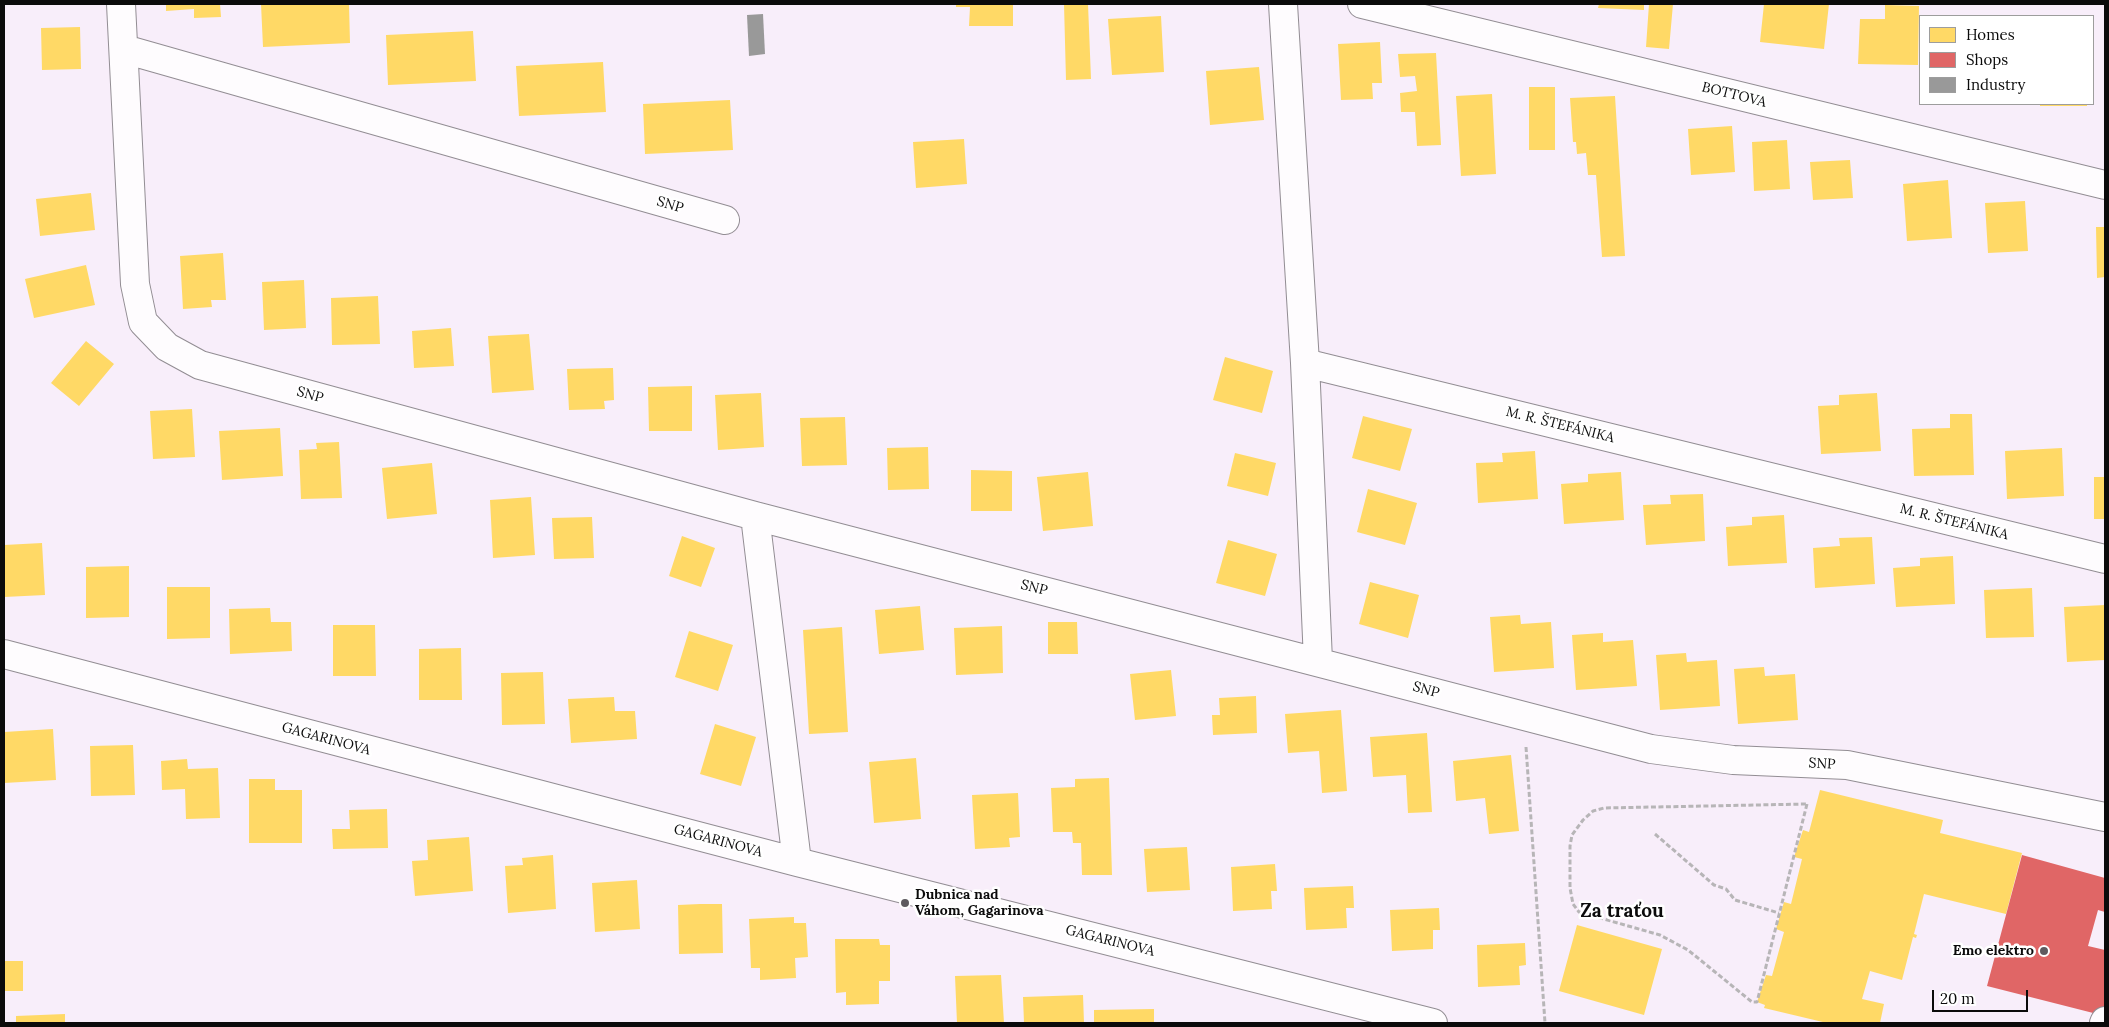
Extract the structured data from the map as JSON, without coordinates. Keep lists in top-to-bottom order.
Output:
{
  "streets": {
    "street": [
      "BOTTOVA",
      "SNP",
      "M. R. ŠTEFÁNIKA",
      "GAGARINOVA"
    ]
  },
  "districts": ["Za traťou"],
  "places": ["Dubnica nad Váhom, Gagarinova", "Emo elektro"],
  "legend": ["Homes", "Shops", "Industry"],
  "scale_bar": "20 m"
}
